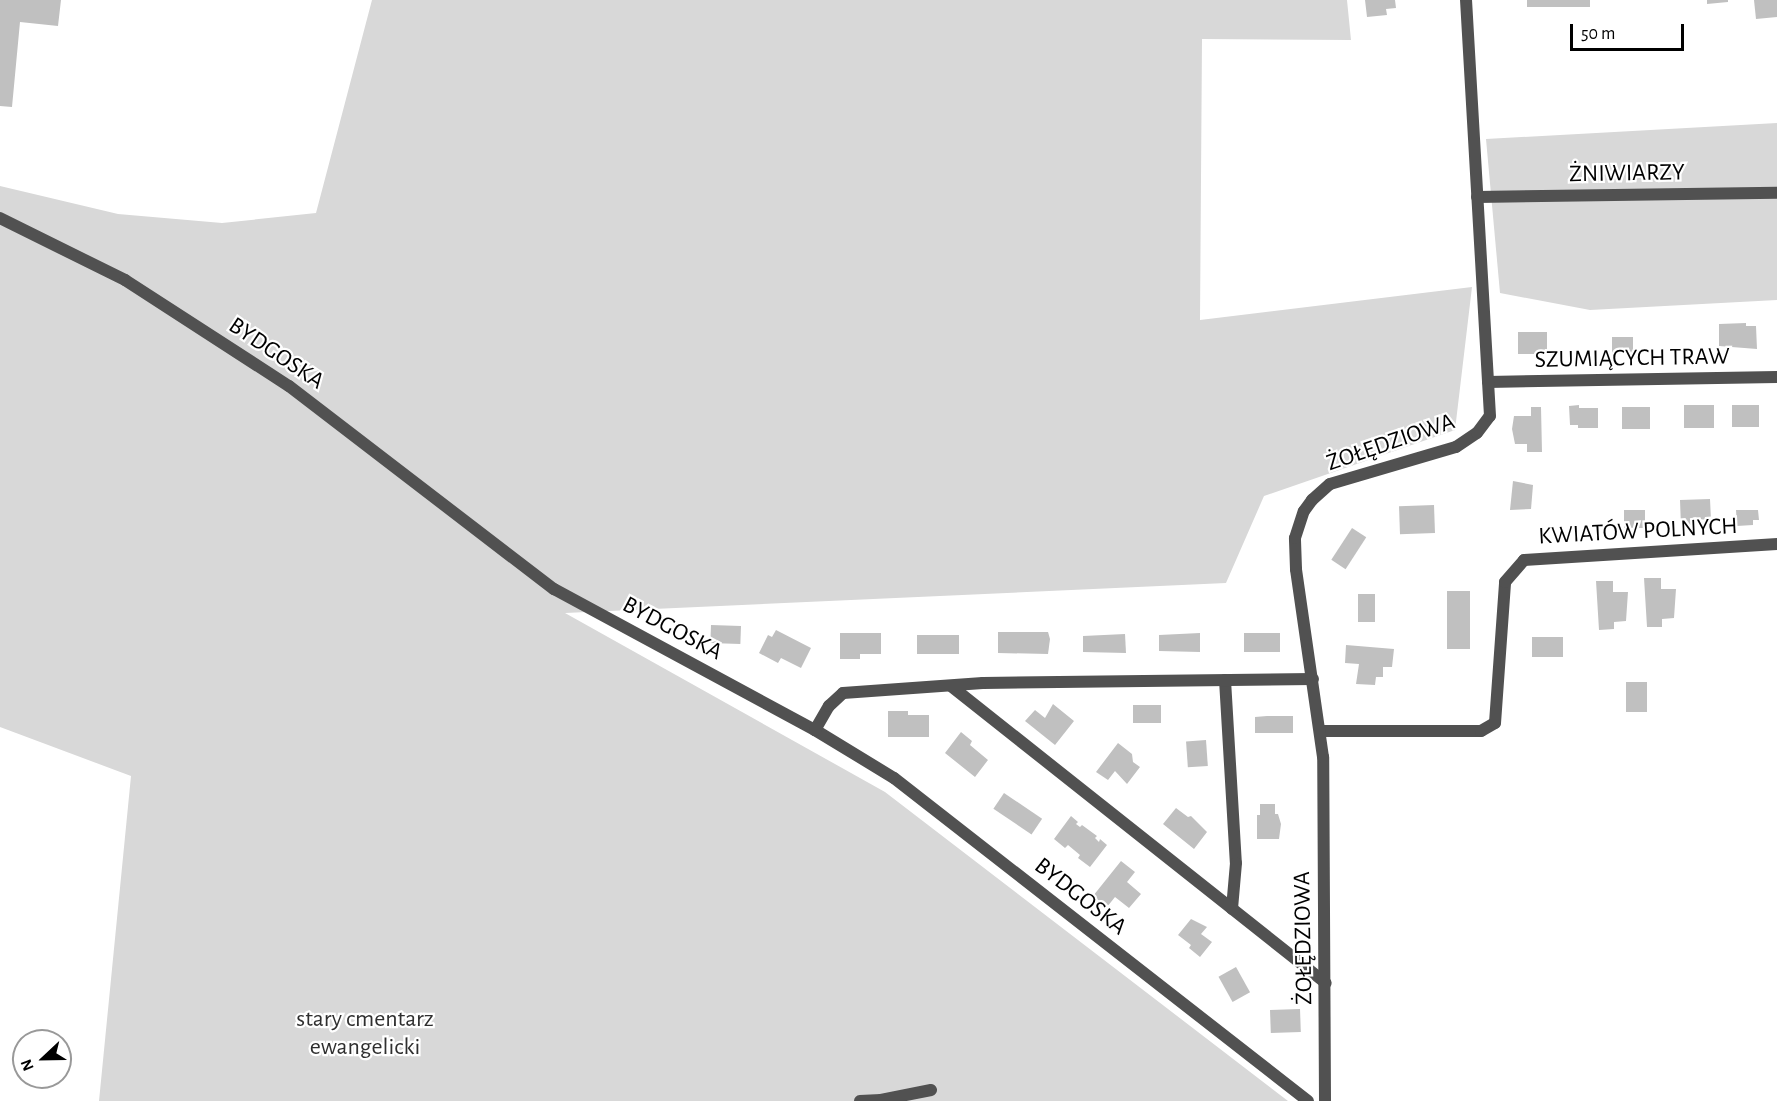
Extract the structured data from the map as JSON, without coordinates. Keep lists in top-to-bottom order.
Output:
{
  "streets": {
    "street": [
      "ŻNIWIARZY",
      "BYDGOSKA",
      "SZUMIĄCYCH TRAW",
      "ŻOŁĘDZIOWA",
      "KWIATÓW POLNYCH"
    ]
  },
  "crossings": [
    ["ŻNIWIARZY", "ŻOŁĘDZIOWA"],
    ["SZUMIĄCYCH TRAW", "ŻOŁĘDZIOWA"],
    ["ŻOŁĘDZIOWA", "KWIATÓW POLNYCH"]
  ],
  "parks": ["stary cmentarz ewangelicki"],
  "scale_bar": "50 m",
  "north": "left"
}
